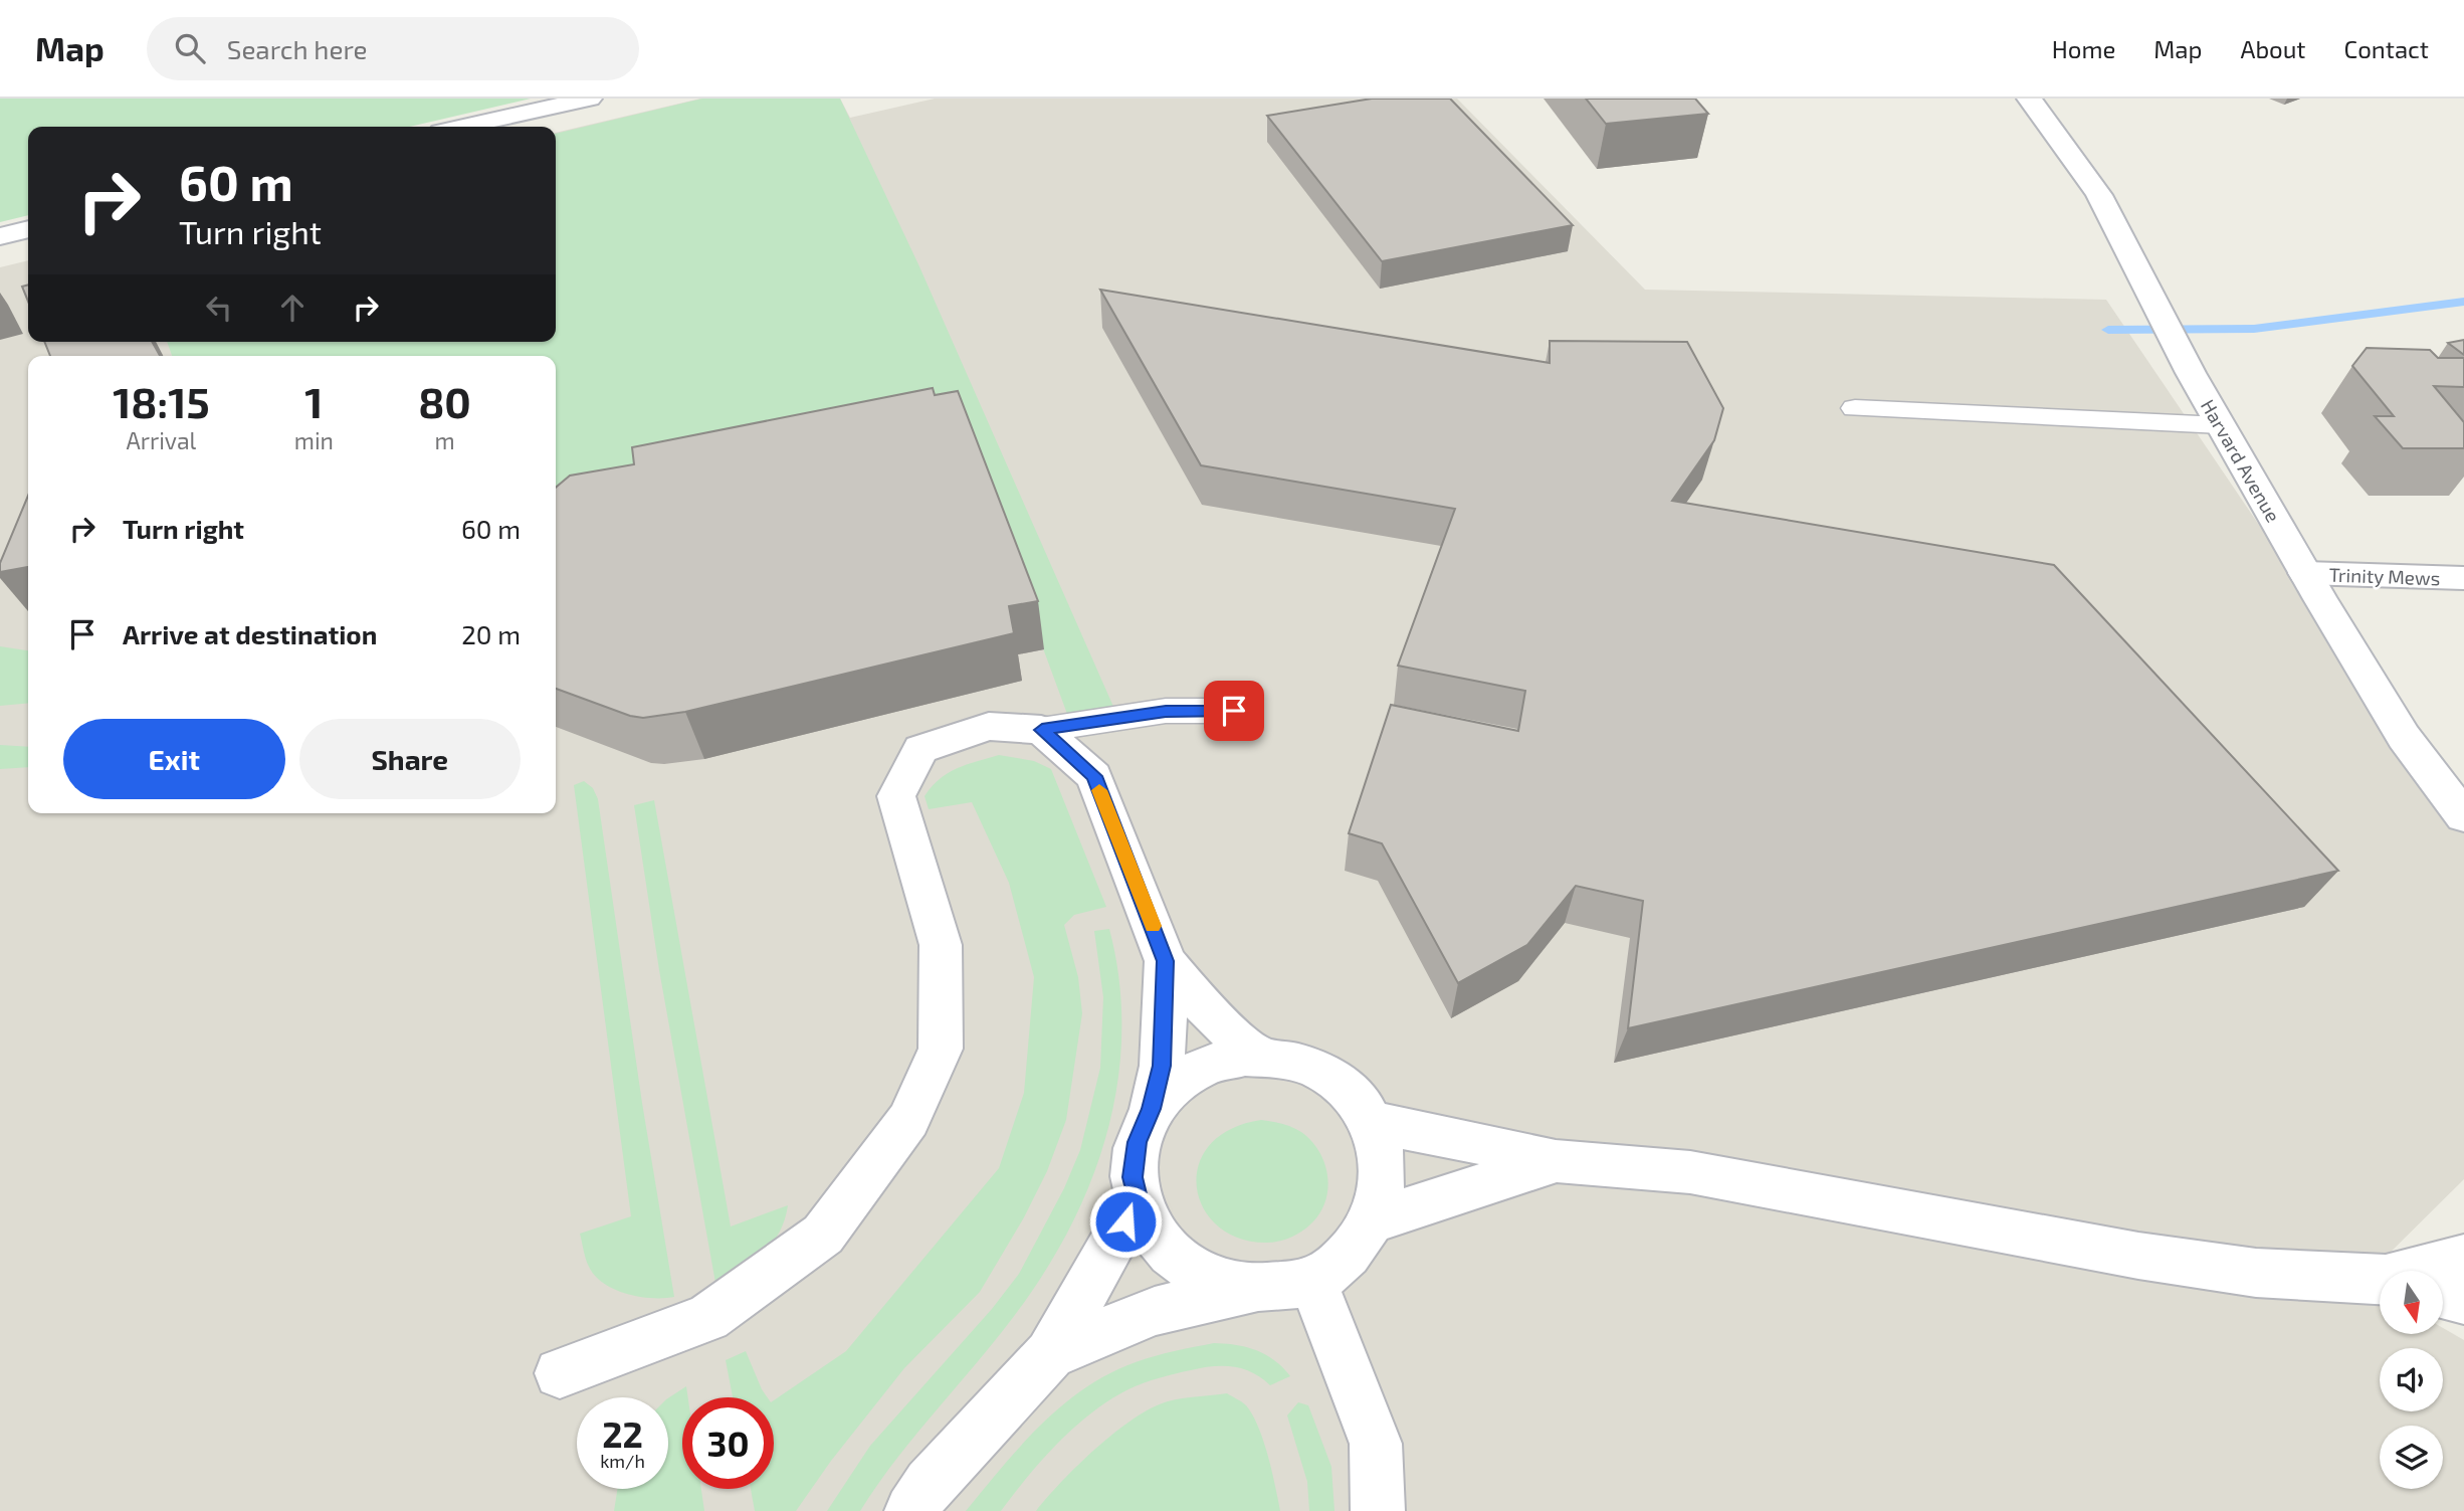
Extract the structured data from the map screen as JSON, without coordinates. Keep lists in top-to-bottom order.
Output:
{
  "streets": {
    "street": ["Harvard Avenue", "Trinity Mews"]
  },
  "crossings": [
    ["Harvard Avenue", "Trinity Mews"]
  ],
  "north": "bottom",
  "page": {
    "header": "Map",
    "search": "Search here",
    "nav": [
      "Home",
      "Map",
      "About",
      "Contact"
    ],
    "turn": ["60 m", "Turn right"],
    "eta": [
      "18:15",
      "Arrival",
      "1",
      "min",
      "80",
      "m"
    ],
    "list": [
      {
        "name": "Turn right",
        "value": "60 m"
      },
      {
        "name": "Arrive at destination",
        "value": "20 m"
      }
    ],
    "buttons": ["Exit", "Share"],
    "speed": "22 km/h",
    "limit": "30"
  }
}
